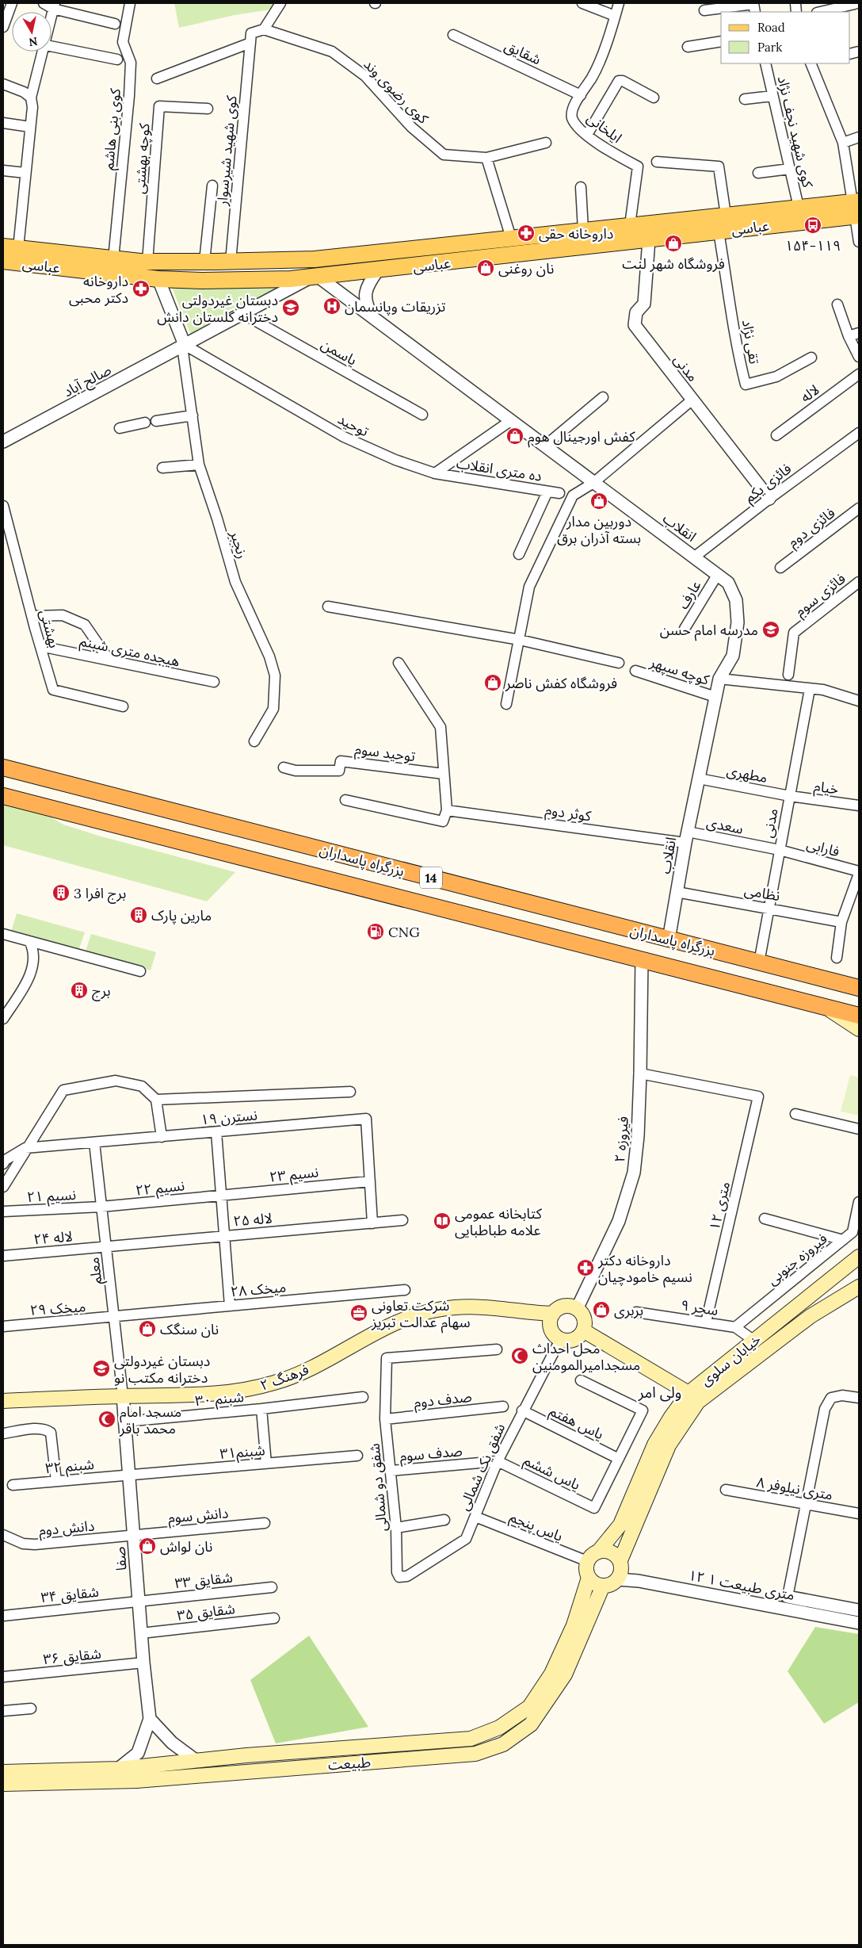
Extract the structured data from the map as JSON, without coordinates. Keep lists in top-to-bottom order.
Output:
{
  "streets": {
    "highway": ["بزرگراه پاسداران", "14"],
    "main road": [
      "عباسى",
      "خیابان سلوی",
      "فرهنگ ۲",
      "طبیعت"
    ],
    "street": [
      "شقایق",
      "کوی رضوی وند",
      "ایلخانی",
      "کوی بنی هاشم",
      "کوی شهید نجف نژاد",
      "کوی شهید شیرسوار",
      "کوچه بهشتی",
      "تقی نژاد",
      "یاسمن",
      "مدنی",
      "صالح آباد",
      "لاله",
      "توحید",
      "ده متری انقلاب",
      "فائزی یکم",
      "انقلاب",
      "فائزی دوم",
      "رنجبر",
      "عارف",
      "فائزی سوم",
      "بهشتی",
      "هیجده متری شبنم",
      "کوچه سپهر",
      "توحید سوم",
      "مطهری",
      "خیام",
      "کوثر دوم",
      "سعدی",
      "فارابی",
      "نظامی",
      "نسترن ۱۹",
      "فیروزه ٢",
      "نسیم ۲۳",
      "نسیم ۲۲",
      "نسیم ۲۱",
      "۱۲ متری",
      "لاله ۲۵",
      "لاله ۲۴",
      "فیروزه جنوبی",
      "معلم",
      "میخک ۲۸",
      "سحر ۹",
      "میخک ۲۹",
      "شبنم ۳۰",
      "صدف دوم",
      "یاس هفتم",
      "شبنم۳۱",
      "صدف سوم",
      "شبنم ۳۲",
      "شفق یک شمالی",
      "یاس ششم",
      "شفق دو شمالی",
      "۸ متری نیلوفر",
      "دانش سوم",
      "یاس پنجم",
      "دانش دوم",
      "صفا",
      "شقایق ۳۳",
      "۱۲ متری طبیعت ۱",
      "شقایق ۳۴",
      "شقایق ۳۵",
      "شقایق ۳۶"
    ]
  },
  "crossings": [
    ["شقایق", "ایلخانی"],
    ["ایلخانی", "عباسى"],
    ["کوی بنی هاشم", "عباسى"],
    ["کوی شهید نجف نژاد", "عباسى"],
    ["کوی شهید شیرسوار", "عباسى"],
    ["کوچه بهشتی", "عباسى"],
    ["عباسى", "تقی نژاد"],
    ["عباسى", "مدنی"],
    ["عباسى", "صالح آباد"],
    ["عباسى", "انقلاب"],
    ["یاسمن", "صالح آباد"],
    ["مدنی", "فائزی یکم"],
    ["مدنی", "مطهری"],
    ["مدنی", "خیام"],
    ["مدنی", "سعدی"],
    ["مدنی", "فارابی"],
    ["مدنی", "بزرگراه پاسداران"],
    ["مدنی", "نظامی"],
    ["صالح آباد", "توحید"],
    ["صالح آباد", "انقلاب"],
    ["صالح آباد", "رنجبر"],
    ["توحید", "ده متری انقلاب"],
    ["توحید", "رنجبر"],
    ["فائزی یکم", "انقلاب"],
    ["انقلاب", "عارف"],
    ["انقلاب", "کوچه سپهر"],
    ["انقلاب", "مطهری"],
    ["انقلاب", "کوثر دوم"],
    ["انقلاب", "سعدی"],
    ["انقلاب", "بزرگراه پاسداران"],
    ["انقلاب", "نظامی"],
    ["بهشتی", "هیجده متری شبنم"],
    ["مطهری", "خیام"],
    ["کوثر دوم", "سعدی"],
    ["سعدی", "فارابی"],
    ["بزرگراه پاسداران", "فیروزه ٢"],
    ["نسترن ۱۹", "نسیم ۲۳"],
    ["نسترن ۱۹", "معلم"],
    ["فیروزه ٢", "۱۲ متری"],
    ["فیروزه ٢", "فرهنگ ۲"],
    ["فیروزه ٢", "شفق یک شمالی"],
    ["نسیم ۲۳", "نسیم ۲۲"],
    ["نسیم ۲۲", "نسیم ۲۱"],
    ["نسیم ۲۲", "معلم"],
    ["نسیم ۲۱", "معلم"],
    ["۱۲ متری", "سحر ۹"],
    ["لاله ۲۵", "لاله ۲۴"],
    ["لاله ۲۵", "معلم"],
    ["لاله ۲۴", "معلم"],
    ["فیروزه جنوبی", "سحر ۹"],
    ["معلم", "میخک ۲۸"],
    ["معلم", "میخک ۲۹"],
    ["معلم", "فرهنگ ۲"],
    ["معلم", "صفا"],
    ["میخک ۲۸", "میخک ۲۹"],
    ["سحر ۹", "خیابان سلوی"],
    ["خیابان سلوی", "یاس پنجم"],
    ["خیابان سلوی", "۱۲ متری طبیعت ۱"],
    ["خیابان سلوی", "طبیعت"],
    ["فرهنگ ۲", "شفق یک شمالی"],
    ["فرهنگ ۲", "صفا"],
    ["شبنم ۳۰", "صفا"],
    ["صدف دوم", "شفق دو شمالی"],
    ["یاس هفتم", "شفق یک شمالی"],
    ["یاس هفتم", "یاس ششم"],
    ["شبنم۳۱", "شبنم ۳۲"],
    ["شبنم۳۱", "صفا"],
    ["صدف سوم", "شفق یک شمالی"],
    ["صدف سوم", "یاس ششم"],
    ["صدف سوم", "شفق دو شمالی"],
    ["شبنم ۳۲", "صفا"],
    ["شفق یک شمالی", "یاس ششم"],
    ["شفق یک شمالی", "شفق دو شمالی"],
    ["شفق یک شمالی", "یاس پنجم"],
    ["دانش سوم", "دانش دوم"],
    ["دانش سوم", "صفا"],
    ["یاس پنجم", "۱۲ متری طبیعت ۱"],
    ["یاس پنجم", "طبیعت"],
    ["دانش دوم", "صفا"],
    ["صفا", "شقایق ۳۳"],
    ["صفا", "شقایق ۳۴"],
    ["صفا", "شقایق ۳۵"],
    ["صفا", "شقایق ۳۶"],
    ["شقایق ۳۳", "شقایق ۳۴"],
    ["۱۲ متری طبیعت ۱", "طبیعت"]
  ],
  "districts": ["ولی امر"],
  "places": {
    "bus stop": ["۱۵۴-۱۱۹"],
    "pharmacy": ["داروخانه حقی", "داروخانه دکتر محبی", "داروخانه دکتر نسیم خامودچیان"],
    "shop": [
      "فروشگاه شهر لنت",
      "نان روغنی",
      "کفش اورجینال هوم",
      "دوربین مدار بسته آذران برق",
      "فروشگاه کفش ناصر",
      "بربری",
      "نان سنگک",
      "نان لواش"
    ],
    "hospital": ["تزریقات وپانسمان"],
    "school or university": ["دبستان غیردولتی دخترانه گلستان دانش", "مدرسه امام حسن", "دبستان غیردولتی دخترانه مکتب نو"],
    "building": ["برج افرا 3", "مارین پارک", "برج"],
    "fuel station": ["CNG"],
    "library": ["کتابخانه عمومی علامه طباطبایی"],
    "office": ["شرکت تعاونی سهام عدالت تبریز"],
    "mosque": ["محل احداث مسجدامیرالمومنین", "مسجد امام محمد باقر"]
  },
  "legend": ["Road", "Park"],
  "north": "bottom"
}
